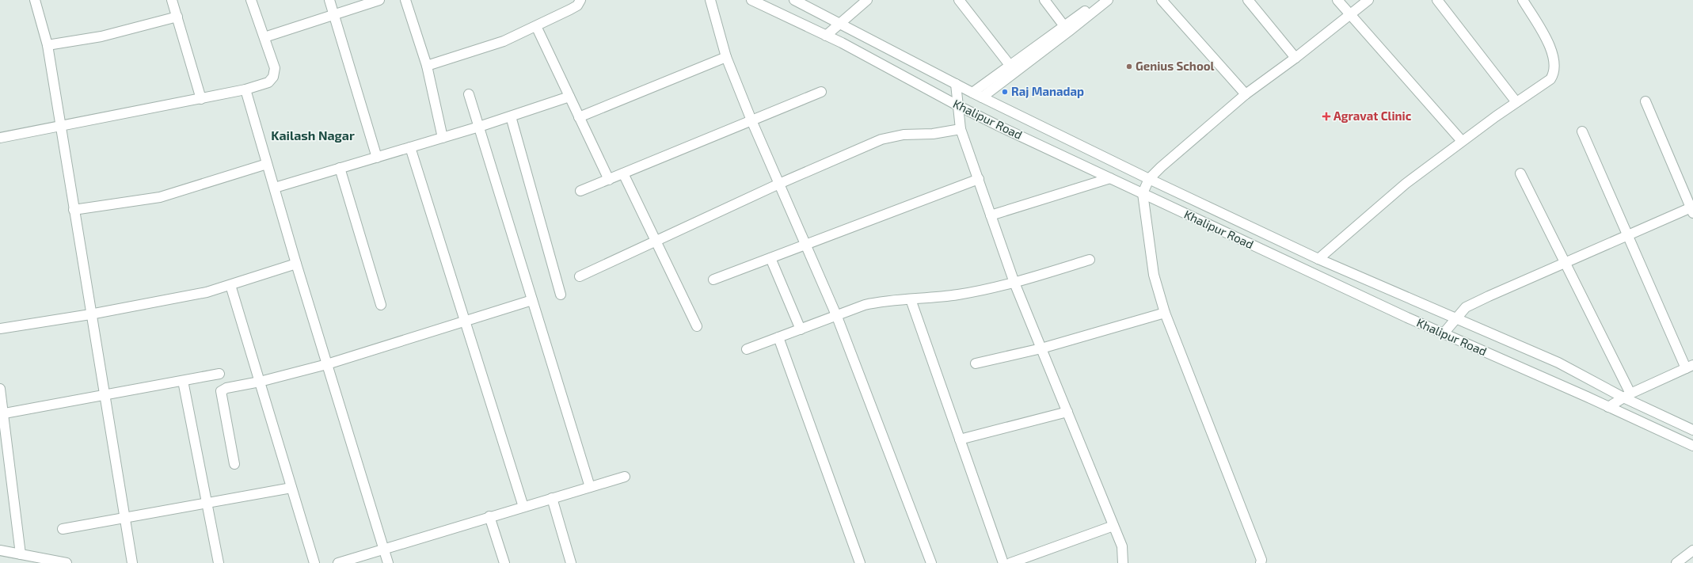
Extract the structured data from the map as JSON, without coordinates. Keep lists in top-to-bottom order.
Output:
{
  "streets": {
    "street": ["Khalipur Road"]
  },
  "districts": ["Kailash Nagar"],
  "places": {
    "other": ["Genius School", "Raj Manadap"],
    "health": ["Agravat Clinic"]
  }
}
